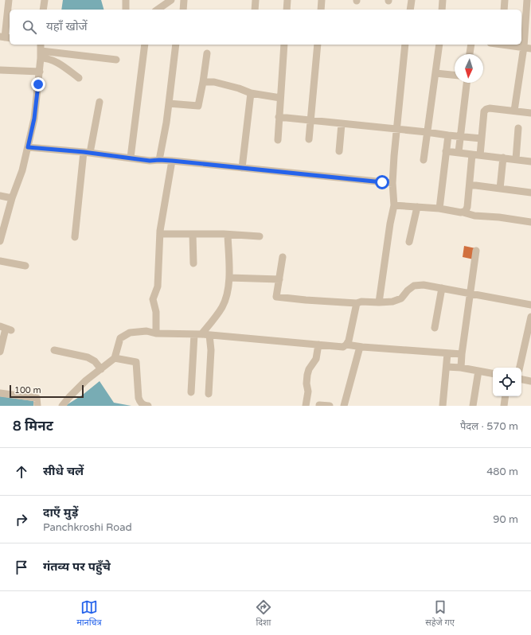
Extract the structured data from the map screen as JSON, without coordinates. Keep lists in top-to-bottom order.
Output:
{
  "scale_bar": "100 m",
  "north": "bottom",
  "page": {
    "search": "यहाँ खोजें",
    "scale": "100 m",
    "heading": ["8 मिनट", "पैदल · 570 m"],
    "list": [
      ["सीधे चलें", "480 m"],
      ["दाएँ मुड़ें", "Panchkroshi Road", "90 m"],
      "गंतव्य पर पहुँचे"
    ],
    "nav": ["मानचित्र", "दिशा", "सहेजे गए"]
  }
}
